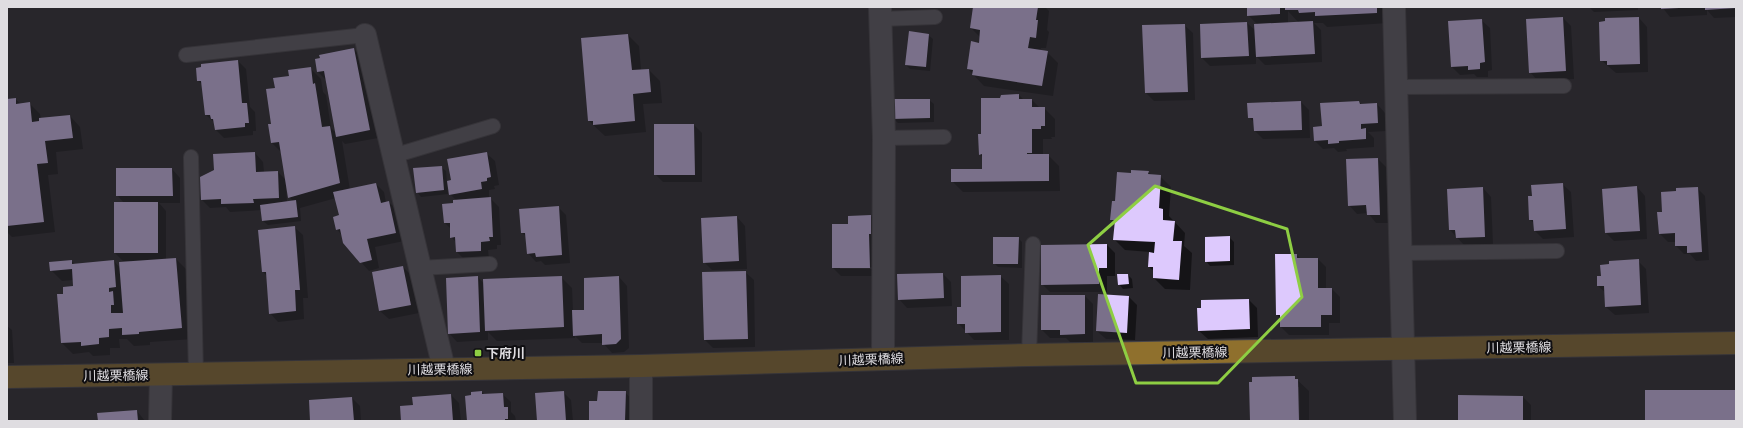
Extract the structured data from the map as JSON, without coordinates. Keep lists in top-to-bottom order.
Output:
{
  "streets": {
    "main road": ["川越栗橋線"]
  },
  "places": {
    "transit": ["下府川"]
  }
}
